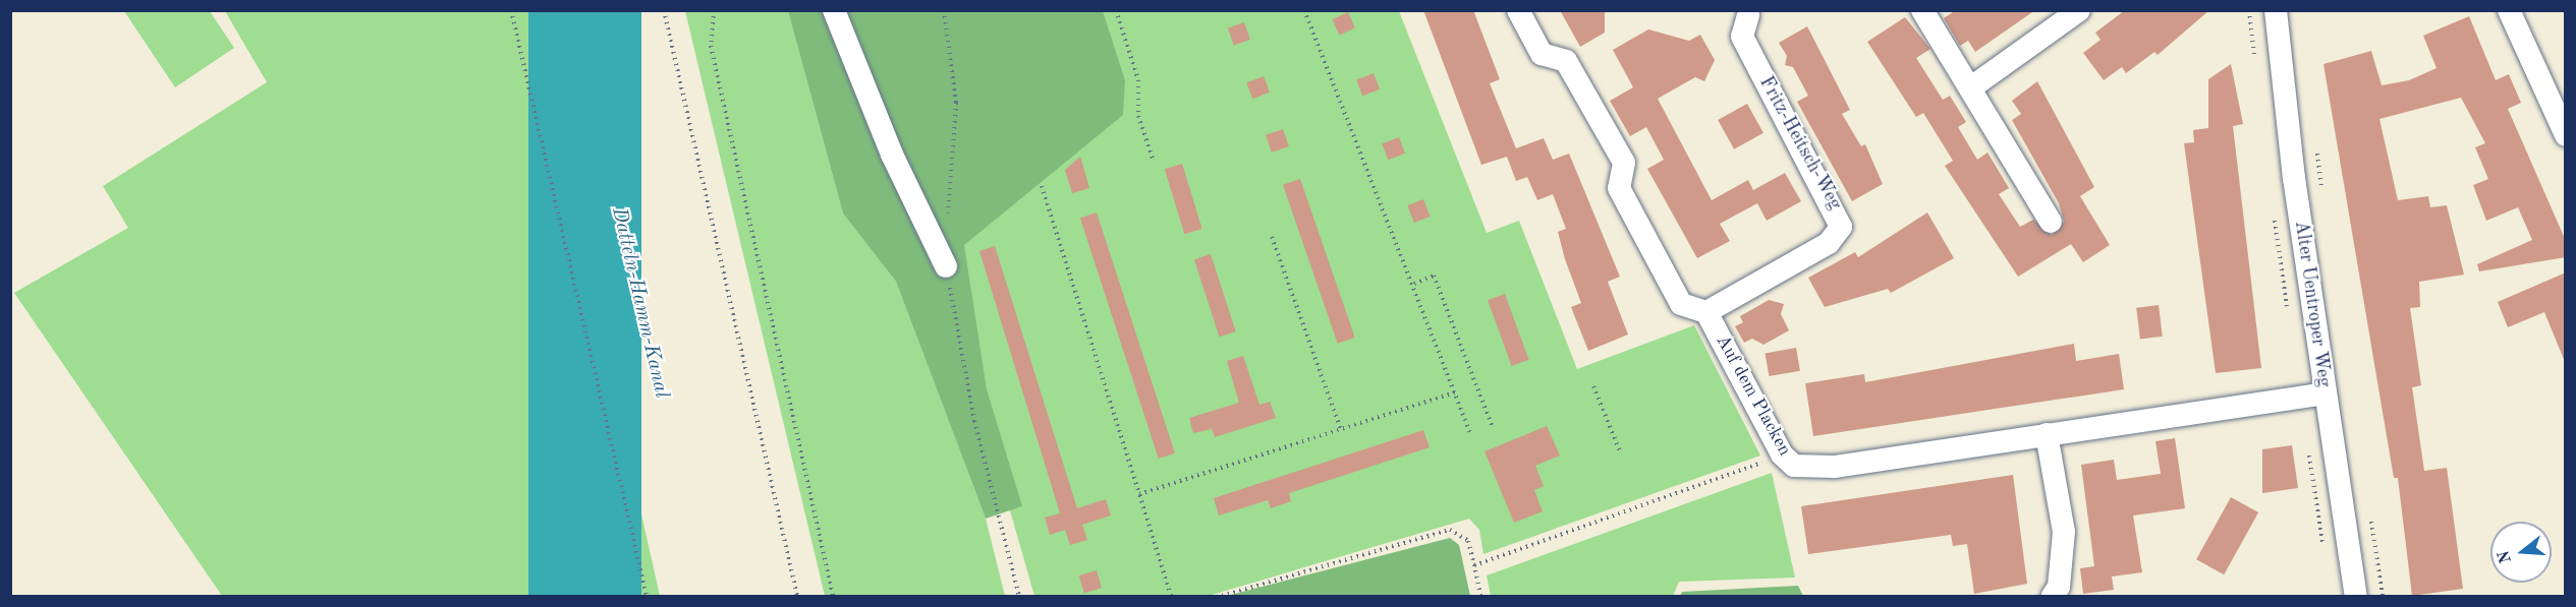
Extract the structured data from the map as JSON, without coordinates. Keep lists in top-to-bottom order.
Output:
{
  "streets": {
    "street": ["Fritz-Heitsch-Weg", "Alter Uentroper Weg", "Auf dem Placken"]
  },
  "crossings": [
    ["Fritz-Heitsch-Weg", "Auf dem Placken"],
    ["Alter Uentroper Weg", "Auf dem Placken"]
  ],
  "water": ["Datteln-Hamm-Kanal"],
  "north": "left"
}
